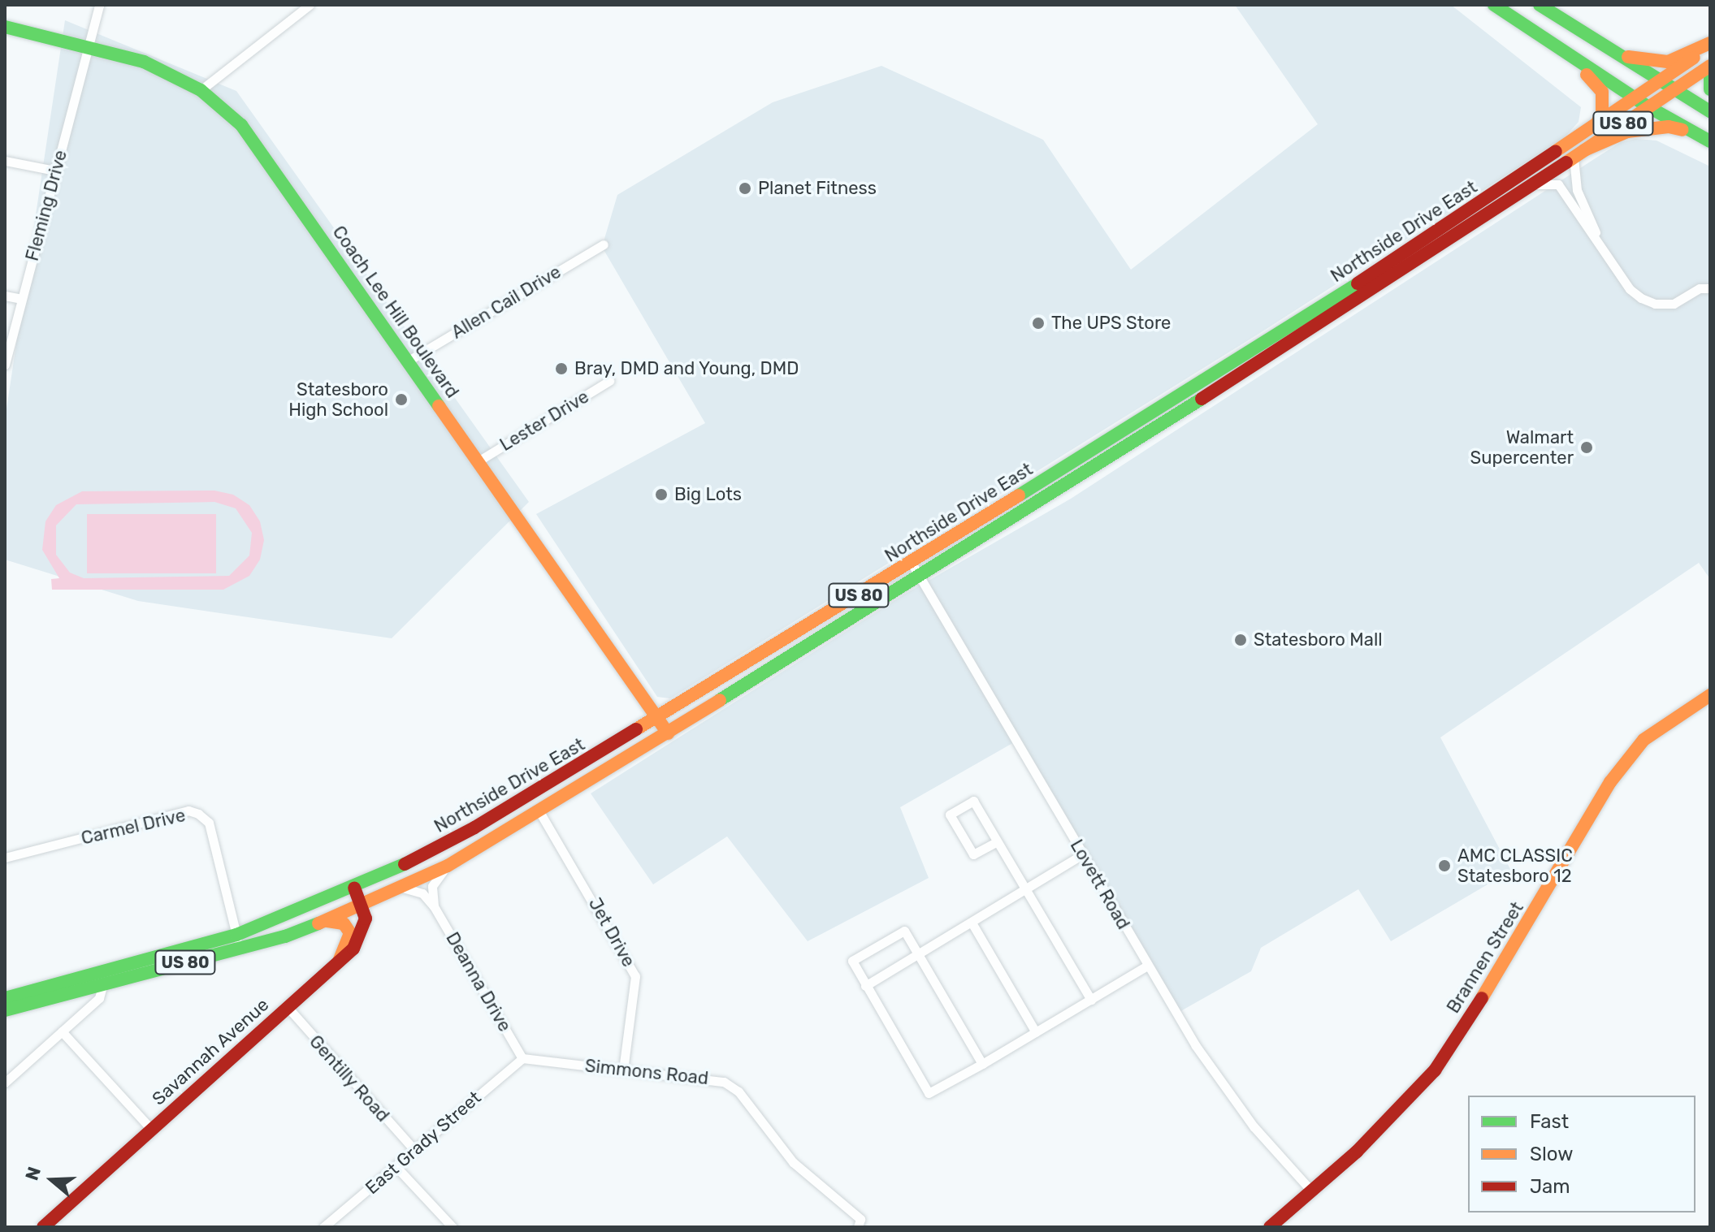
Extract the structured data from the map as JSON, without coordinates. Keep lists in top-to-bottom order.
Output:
{
  "streets": {
    "main road": [
      "US 80",
      "Northside Drive East",
      "Coach Lee Hill Boulevard",
      "Brannen Street",
      "Savannah Avenue"
    ],
    "street": [
      "Fleming Drive",
      "Allen Cail Drive",
      "Lester Drive",
      "Carmel Drive",
      "Lovett Road",
      "Jet Drive",
      "Deanna Drive",
      "Simmons Road",
      "Gentilly Road",
      "East Grady Street"
    ]
  },
  "crossings": [
    ["Fleming Drive", "Coach Lee Hill Boulevard"],
    ["Northside Drive East", "Coach Lee Hill Boulevard"],
    ["Northside Drive East", "Carmel Drive"],
    ["Northside Drive East", "Lovett Road"],
    ["Northside Drive East", "Jet Drive"],
    ["Northside Drive East", "Deanna Drive"],
    ["Northside Drive East", "Savannah Avenue"],
    ["Allen Cail Drive", "Coach Lee Hill Boulevard"],
    ["Coach Lee Hill Boulevard", "Lester Drive"],
    ["Lovett Road", "Brannen Street"],
    ["Jet Drive", "Simmons Road"],
    ["Deanna Drive", "Simmons Road"],
    ["Deanna Drive", "East Grady Street"],
    ["Savannah Avenue", "Gentilly Road"],
    ["Simmons Road", "East Grady Street"],
    ["Gentilly Road", "East Grady Street"]
  ],
  "places": [
    "Planet Fitness",
    "The UPS Store",
    "Bray, DMD and Young, DMD",
    "Statesboro High School",
    "Walmart Supercenter",
    "Big Lots",
    "Statesboro Mall",
    "AMC CLASSIC Statesboro 12"
  ],
  "legend": ["Fast", "Slow", "Jam"],
  "north": "left"
}
